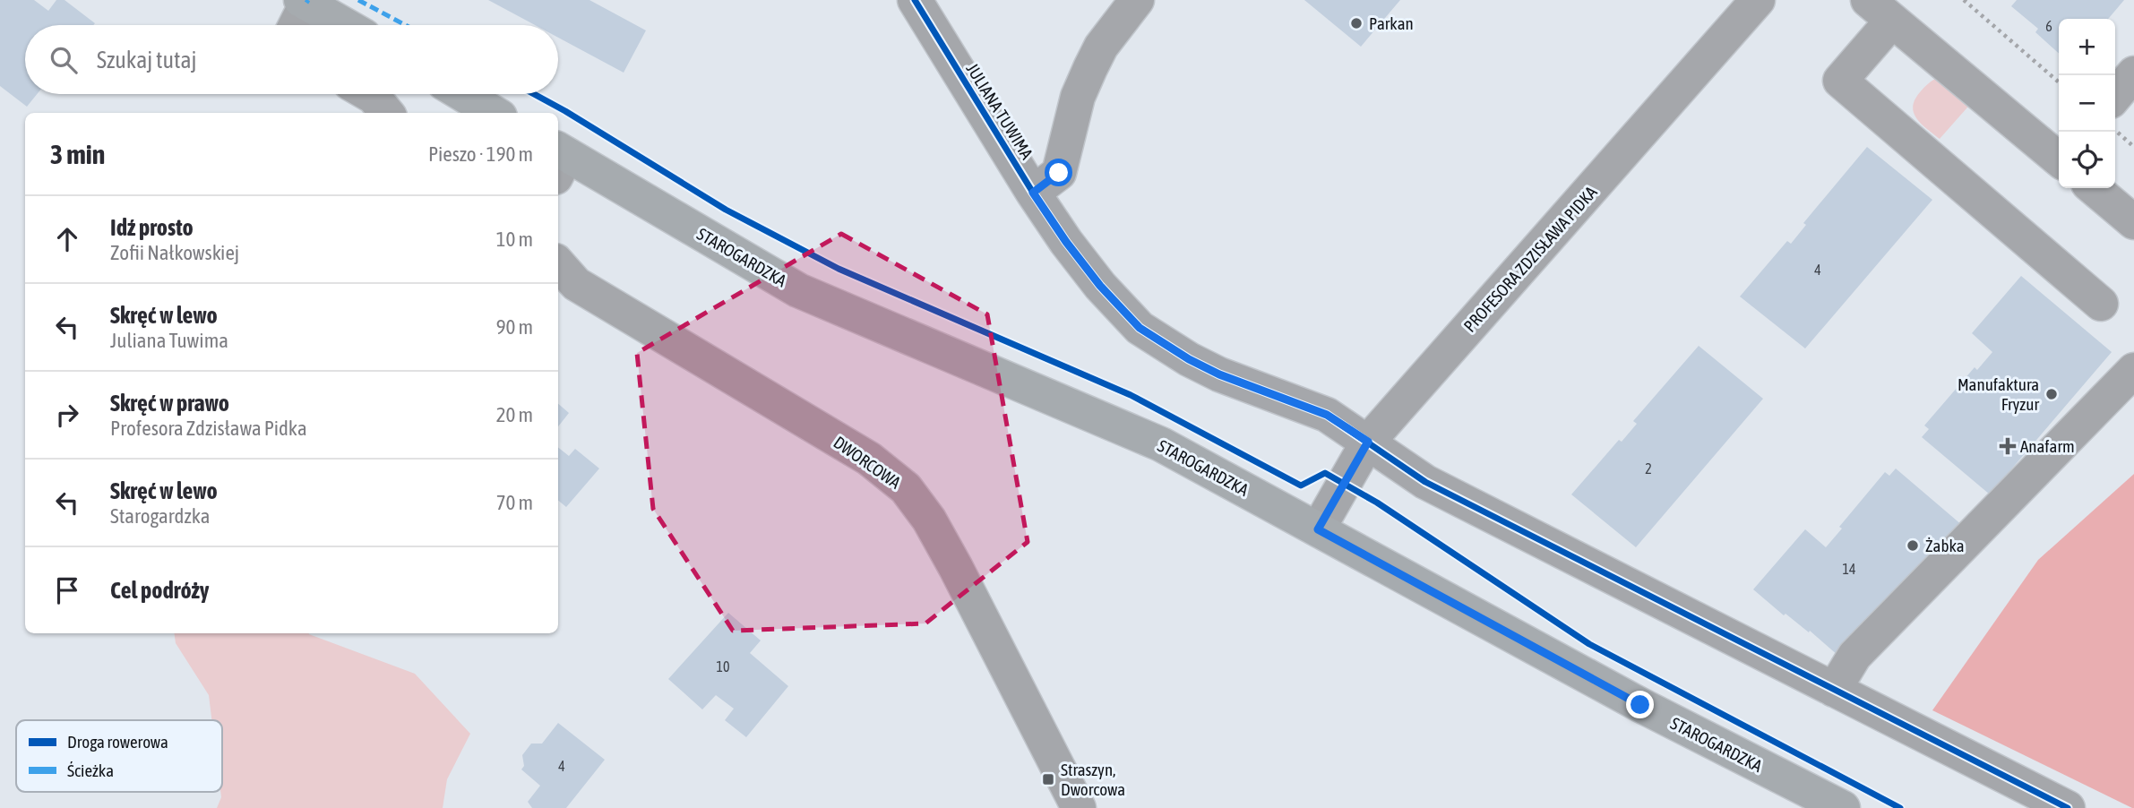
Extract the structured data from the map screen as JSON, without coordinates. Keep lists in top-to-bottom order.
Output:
{
  "streets": {
    "main road": ["STAROGARDZKA"],
    "street": ["JULIANA TUWIMA", "PROFESORA ZDZISŁAWA PIDKA", "DWORCOWA"]
  },
  "crossings": [
    ["JULIANA TUWIMA", "PROFESORA ZDZISŁAWA PIDKA"],
    ["STAROGARDZKA", "PROFESORA ZDZISŁAWA PIDKA"]
  ],
  "places": {
    "other": ["Parkan", "Manufaktura Fryzur", "Żabka"],
    "health": ["Anafarm"],
    "transit": ["Straszyn, Dworcowa"]
  },
  "house_numbers": [
    "6",
    "4",
    "2",
    "14",
    "10",
    "4"
  ],
  "legend": ["Droga rowerowa", "Ścieżka"],
  "page": {
    "map_buttons": ["+", "−"],
    "search": "Szukaj tutaj",
    "heading": ["3 min", "Pieszo · 190 m"],
    "list": [
      ["Idź prosto", "Zofii Nałkowskiej", "10 m"],
      ["Skręć w lewo", "Juliana Tuwima", "90 m"],
      ["Skręć w prawo", "Profesora Zdzisława Pidka", "20 m"],
      ["Skręć w lewo", "Starogardzka", "70 m"],
      "Cel podróży"
    ]
  }
}
